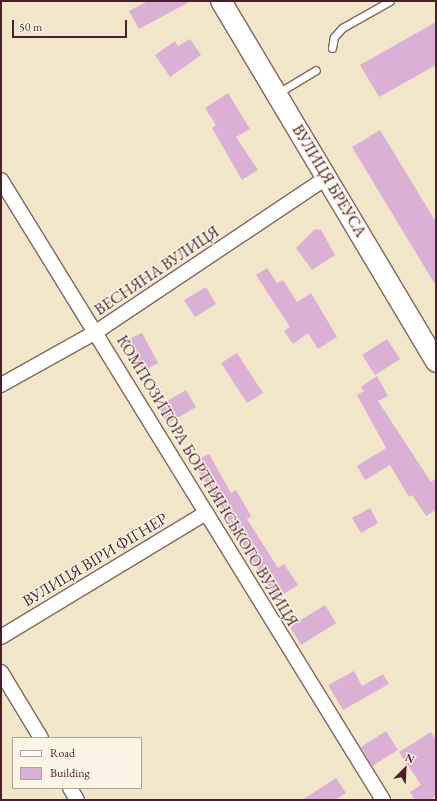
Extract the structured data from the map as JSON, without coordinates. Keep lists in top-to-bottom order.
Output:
{
  "streets": {
    "street": [
      "ВУЛИЦЯ БРЕУСА",
      "ВЕСНЯНА ВУЛИЦЯ",
      "КОМПОЗИТОРА БОРТНЯНСЬКОГО ВУЛИЦЯ",
      "ВУЛИЦЯ ВІРИ ФІГНЕР"
    ]
  },
  "crossings": [
    ["ВУЛИЦЯ БРЕУСА", "ВЕСНЯНА ВУЛИЦЯ"],
    ["ВЕСНЯНА ВУЛИЦЯ", "КОМПОЗИТОРА БОРТНЯНСЬКОГО ВУЛИЦЯ"],
    ["КОМПОЗИТОРА БОРТНЯНСЬКОГО ВУЛИЦЯ", "ВУЛИЦЯ ВІРИ ФІГНЕР"]
  ],
  "legend": ["Road", "Building"],
  "scale_bar": "50 m",
  "north": "top right"
}
